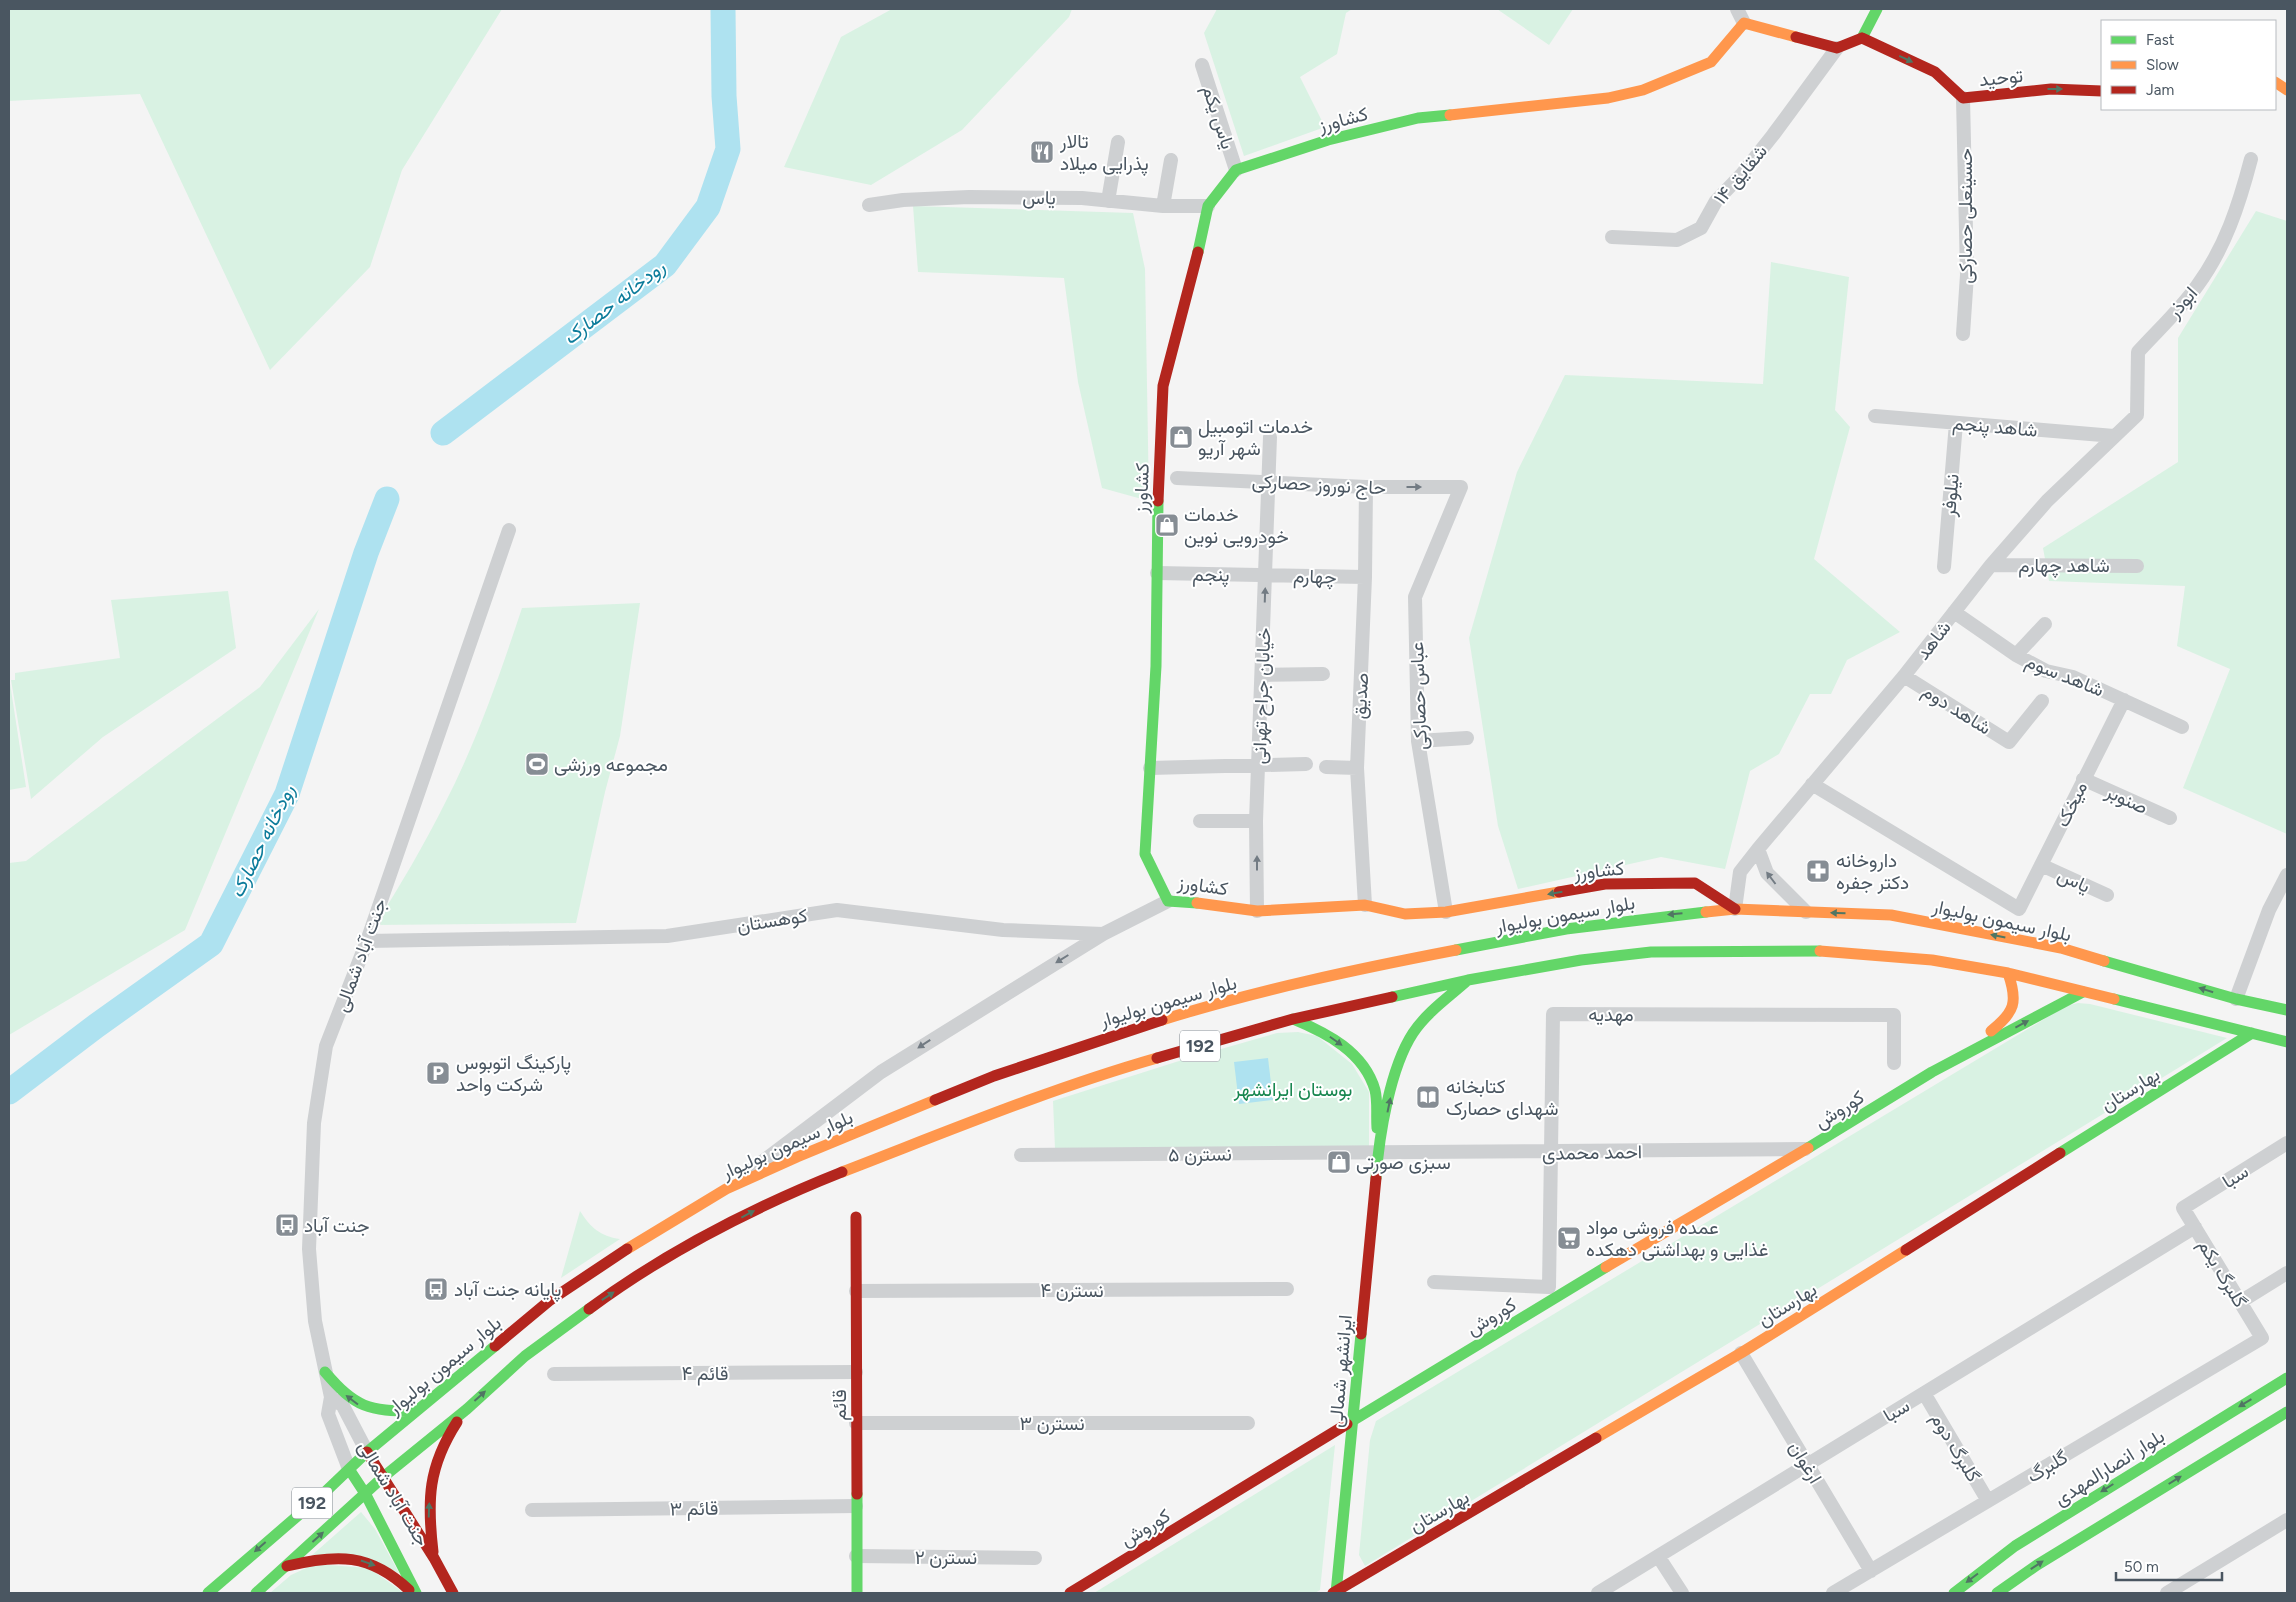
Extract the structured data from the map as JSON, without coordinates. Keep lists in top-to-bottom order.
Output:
{
  "streets": {
    "main road": [
      "توحید",
      "کشاورز",
      "بلوار سیمون بولیوار",
      "جنت آباد شمالی",
      "192",
      "بهارستان",
      "کوروش",
      "ایرانشهر شمالی",
      "قائم",
      "بلوار انصارالمهدی"
    ],
    "street": [
      "یاس یکم",
      "شقایق ۱۴",
      "یاس",
      "حسینعلی حصارکی",
      "ابوذر",
      "شاهد پنجم",
      "حاج نوروز حصارکی",
      "نیلوفر",
      "شاهد چهارم",
      "پنجم",
      "چهارم",
      "شاهد",
      "شاهد سوم",
      "خیابان جراح تهرانی",
      "صدیق",
      "عباس حصارکی",
      "شاهد دوم",
      "صنوبر",
      "میخک",
      "کوهستان",
      "مهدیه",
      "احمد محمدی",
      "نسترن ۵",
      "سبا",
      "گلبرگ یکم",
      "نسترن ۴",
      "قائم ۴",
      "نسترن ۳",
      "گلبرگ دوم",
      "ارغوان",
      "گلبرگ",
      "قائم ۳",
      "نسترن ۲"
    ]
  },
  "crossings": [
    ["توحید", "حسینعلی حصارکی"],
    ["یاس یکم", "کشاورز"],
    ["کشاورز", "یاس"],
    ["کشاورز", "پنجم"],
    ["کشاورز", "شاهد"],
    ["کشاورز", "خیابان جراح تهرانی"],
    ["کشاورز", "صدیق"],
    ["کشاورز", "عباس حصارکی"],
    ["کشاورز", "بلوار سیمون بولیوار"],
    ["کشاورز", "کوهستان"],
    ["یاس", "میخک"],
    ["ابوذر", "شاهد پنجم"],
    ["ابوذر", "شاهد"],
    ["شاهد پنجم", "نیلوفر"],
    ["شاهد پنجم", "شاهد"],
    ["حاج نوروز حصارکی", "خیابان جراح تهرانی"],
    ["حاج نوروز حصارکی", "صدیق"],
    ["حاج نوروز حصارکی", "عباس حصارکی"],
    ["شاهد چهارم", "شاهد"],
    ["پنجم", "چهارم"],
    ["پنجم", "خیابان جراح تهرانی"],
    ["چهارم", "خیابان جراح تهرانی"],
    ["چهارم", "صدیق"],
    ["شاهد", "شاهد سوم"],
    ["شاهد", "شاهد دوم"],
    ["شاهد", "میخک"],
    ["شاهد", "بلوار سیمون بولیوار"],
    ["شاهد سوم", "میخک"],
    ["صنوبر", "میخک"],
    ["بلوار سیمون بولیوار", "جنت آباد شمالی"],
    ["کوهستان", "جنت آباد شمالی"],
    ["جنت آباد شمالی", "192"],
    ["مهدیه", "احمد محمدی"],
    ["192", "بهارستان"],
    ["بهارستان", "ایرانشهر شمالی"],
    ["بهارستان", "ارغوان"],
    ["کوروش", "احمد محمدی"],
    ["کوروش", "ایرانشهر شمالی"],
    ["احمد محمدی", "نسترن ۵"],
    ["احمد محمدی", "ایرانشهر شمالی"],
    ["نسترن ۵", "ایرانشهر شمالی"],
    ["سبا", "گلبرگ یکم"],
    ["سبا", "گلبرگ دوم"],
    ["سبا", "ارغوان"],
    ["گلبرگ یکم", "گلبرگ"],
    ["نسترن ۴", "قائم"],
    ["قائم ۴", "قائم"],
    ["قائم", "نسترن ۳"],
    ["قائم", "قائم ۳"],
    ["قائم", "نسترن ۲"],
    ["گلبرگ دوم", "گلبرگ"],
    ["ارغوان", "گلبرگ"]
  ],
  "one_way": ["توحید", "خیابان جراح تهرانی"],
  "water": ["رودخانه حصارک"],
  "parks": ["بوستان ایرانشهر"],
  "places": {
    "restaurant": ["تالار پذرایی میلاد"],
    "shop": ["خدمات اتومبیل شهر آریو", "خدمات خودرویی نوین", "سبزی صورتی"],
    "sports": ["مجموعه ورزشی"],
    "pharmacy": ["داروخانه دکتر جفره"],
    "parking": ["پارکینگ اتوبوس شرکت واحد"],
    "library": ["کتابخانه شهدای حصارک"],
    "bus stop": ["جنت آباد", "پایانه جنت آباد"],
    "supermarket": ["عمده فروشی مواد غذایی و بهداشتی دهکده"]
  },
  "legend": ["Fast", "Slow", "Jam"],
  "scale_bar": "50 m"
}
